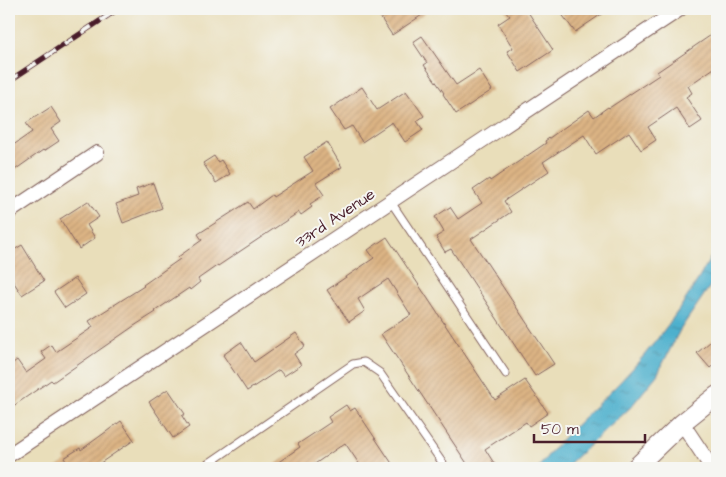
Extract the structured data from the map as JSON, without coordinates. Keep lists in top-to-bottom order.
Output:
{
  "streets": {
    "street": ["33rd Avenue"]
  },
  "scale_bar": "50 m"
}
